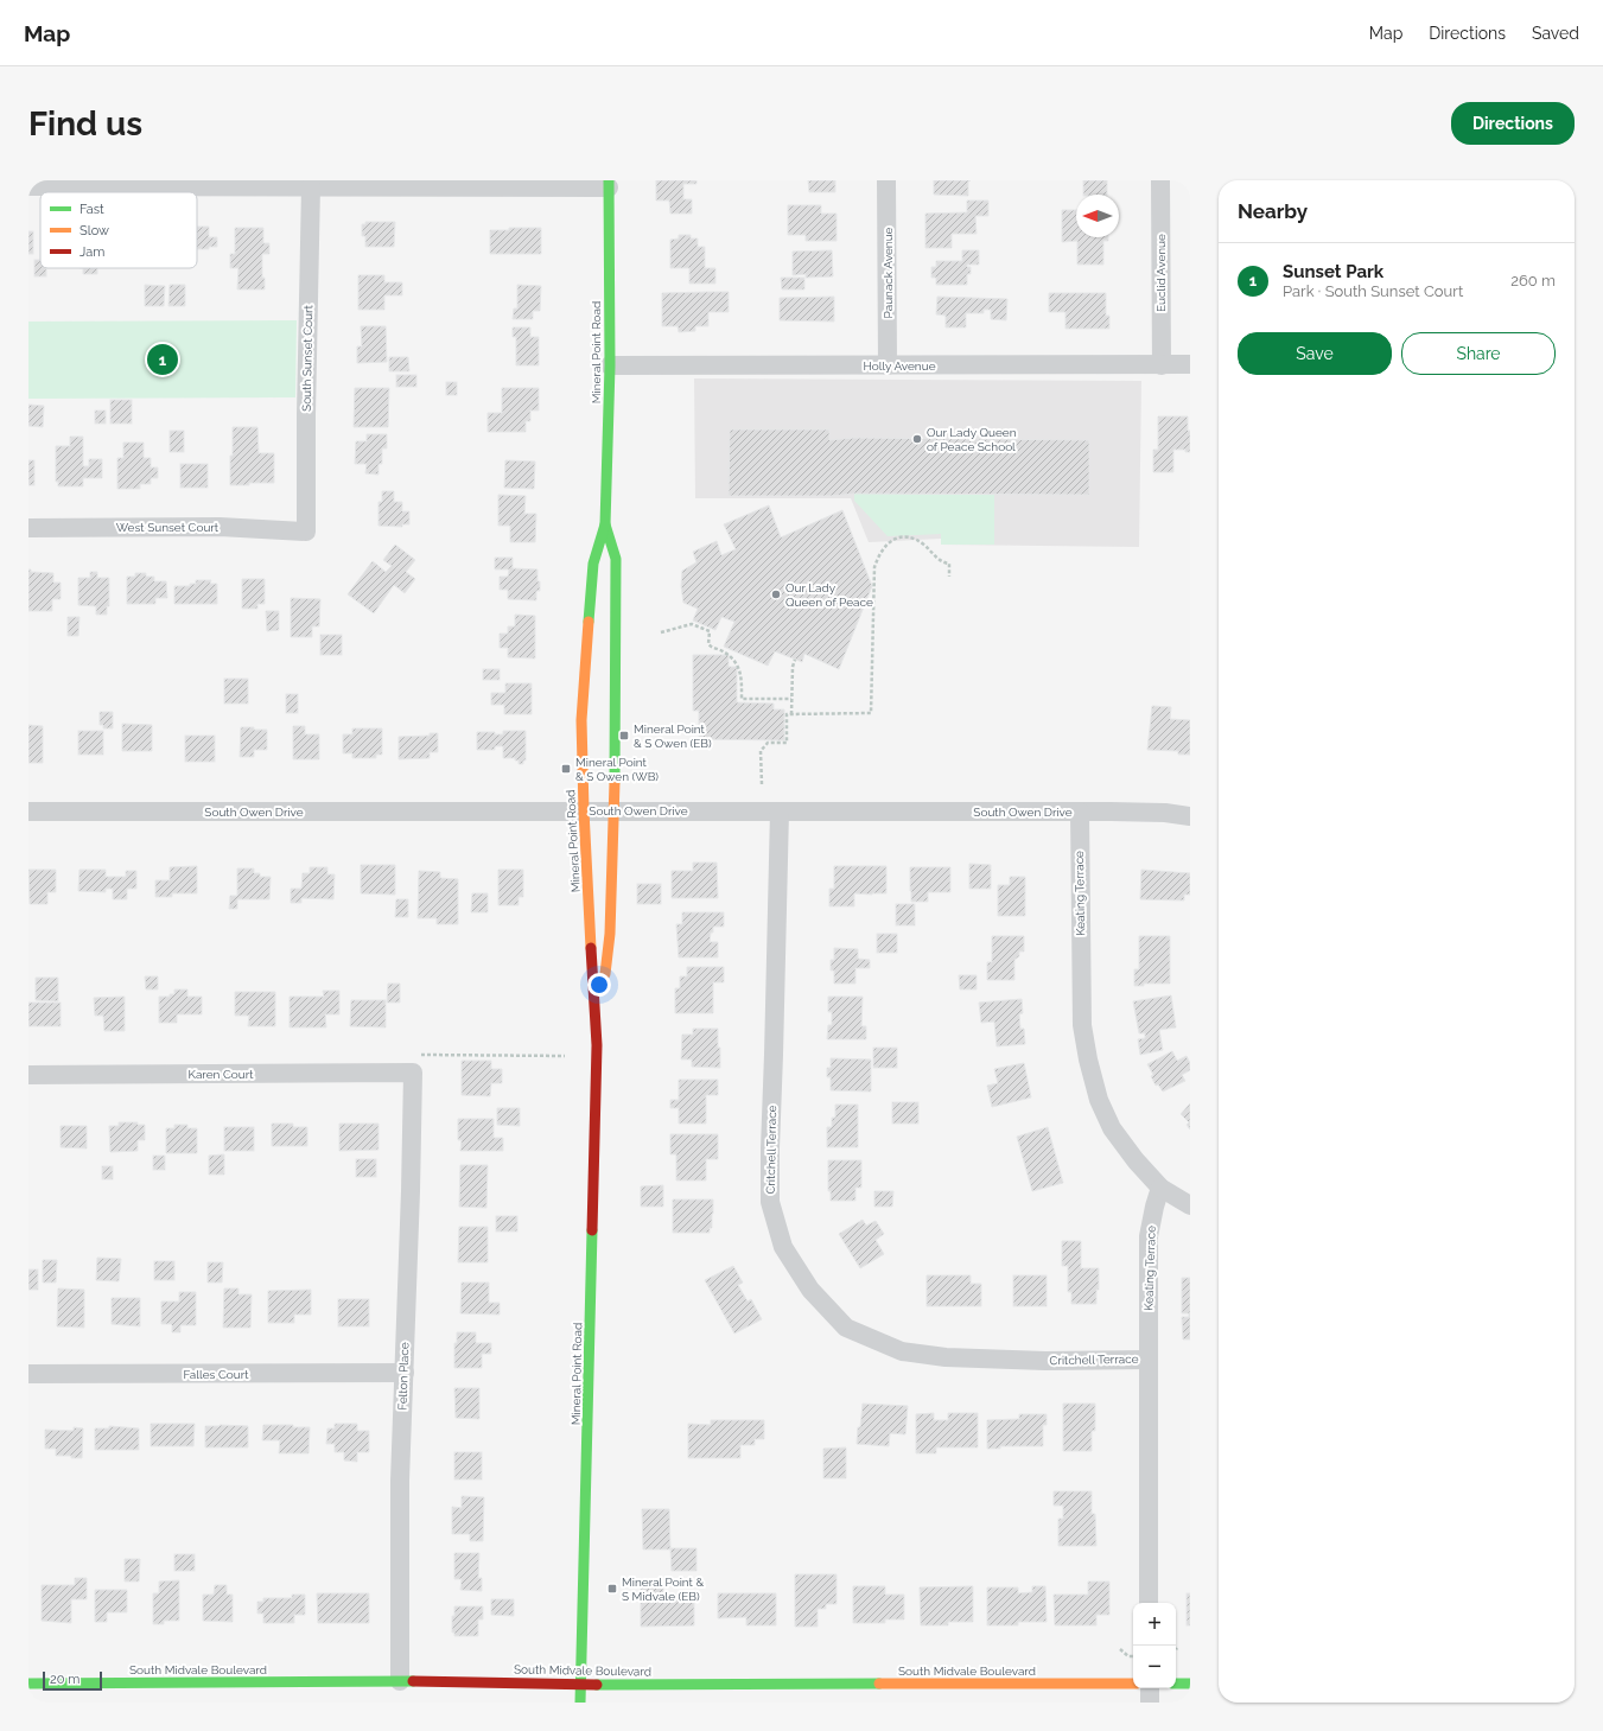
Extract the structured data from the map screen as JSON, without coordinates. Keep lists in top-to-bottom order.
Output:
{
  "streets": {
    "main road": ["Mineral Point Road", "South Midvale Boulevard"],
    "street": [
      "Paunack Avenue",
      "Euclid Avenue",
      "South Sunset Court",
      "Holly Avenue",
      "West Sunset Court",
      "South Owen Drive",
      "Keating Terrace",
      "Karen Court",
      "Critchell Terrace",
      "Falles Court",
      "Felton Place"
    ]
  },
  "crossings": [
    ["Paunack Avenue", "Holly Avenue"],
    ["Euclid Avenue", "Holly Avenue"],
    ["Mineral Point Road", "Holly Avenue"],
    ["Mineral Point Road", "South Owen Drive"],
    ["Mineral Point Road", "South Midvale Boulevard"],
    ["South Sunset Court", "West Sunset Court"],
    ["South Owen Drive", "Keating Terrace"],
    ["South Owen Drive", "Critchell Terrace"],
    ["Keating Terrace", "Critchell Terrace"],
    ["Karen Court", "Felton Place"],
    ["Falles Court", "Felton Place"],
    ["Felton Place", "South Midvale Boulevard"]
  ],
  "places": {
    "other": ["Our Lady Queen of Peace School", "Our Lady Queen of Peace"],
    "transit": ["Mineral Point & S Owen (EB)", "Mineral Point & S Owen (WB)", "Mineral Point & S Midvale (EB)"]
  },
  "legend": ["Fast", "Slow", "Jam"],
  "scale_bar": "20 m",
  "north": "left",
  "page": {
    "header": "Map",
    "nav": ["Map", "Directions", "Saved"],
    "buttons": [
      "Directions",
      ["Save", "Share"]
    ],
    "title": "Find us",
    "heading": "Nearby",
    "list": [
      {
        "mark": "1",
        "name": "Sunset Park",
        "note": "Park · South Sunset Court",
        "value": "260 m"
      }
    ],
    "pins": "1",
    "map_buttons": ["+", "−"],
    "scale": "20 m"
  }
}
